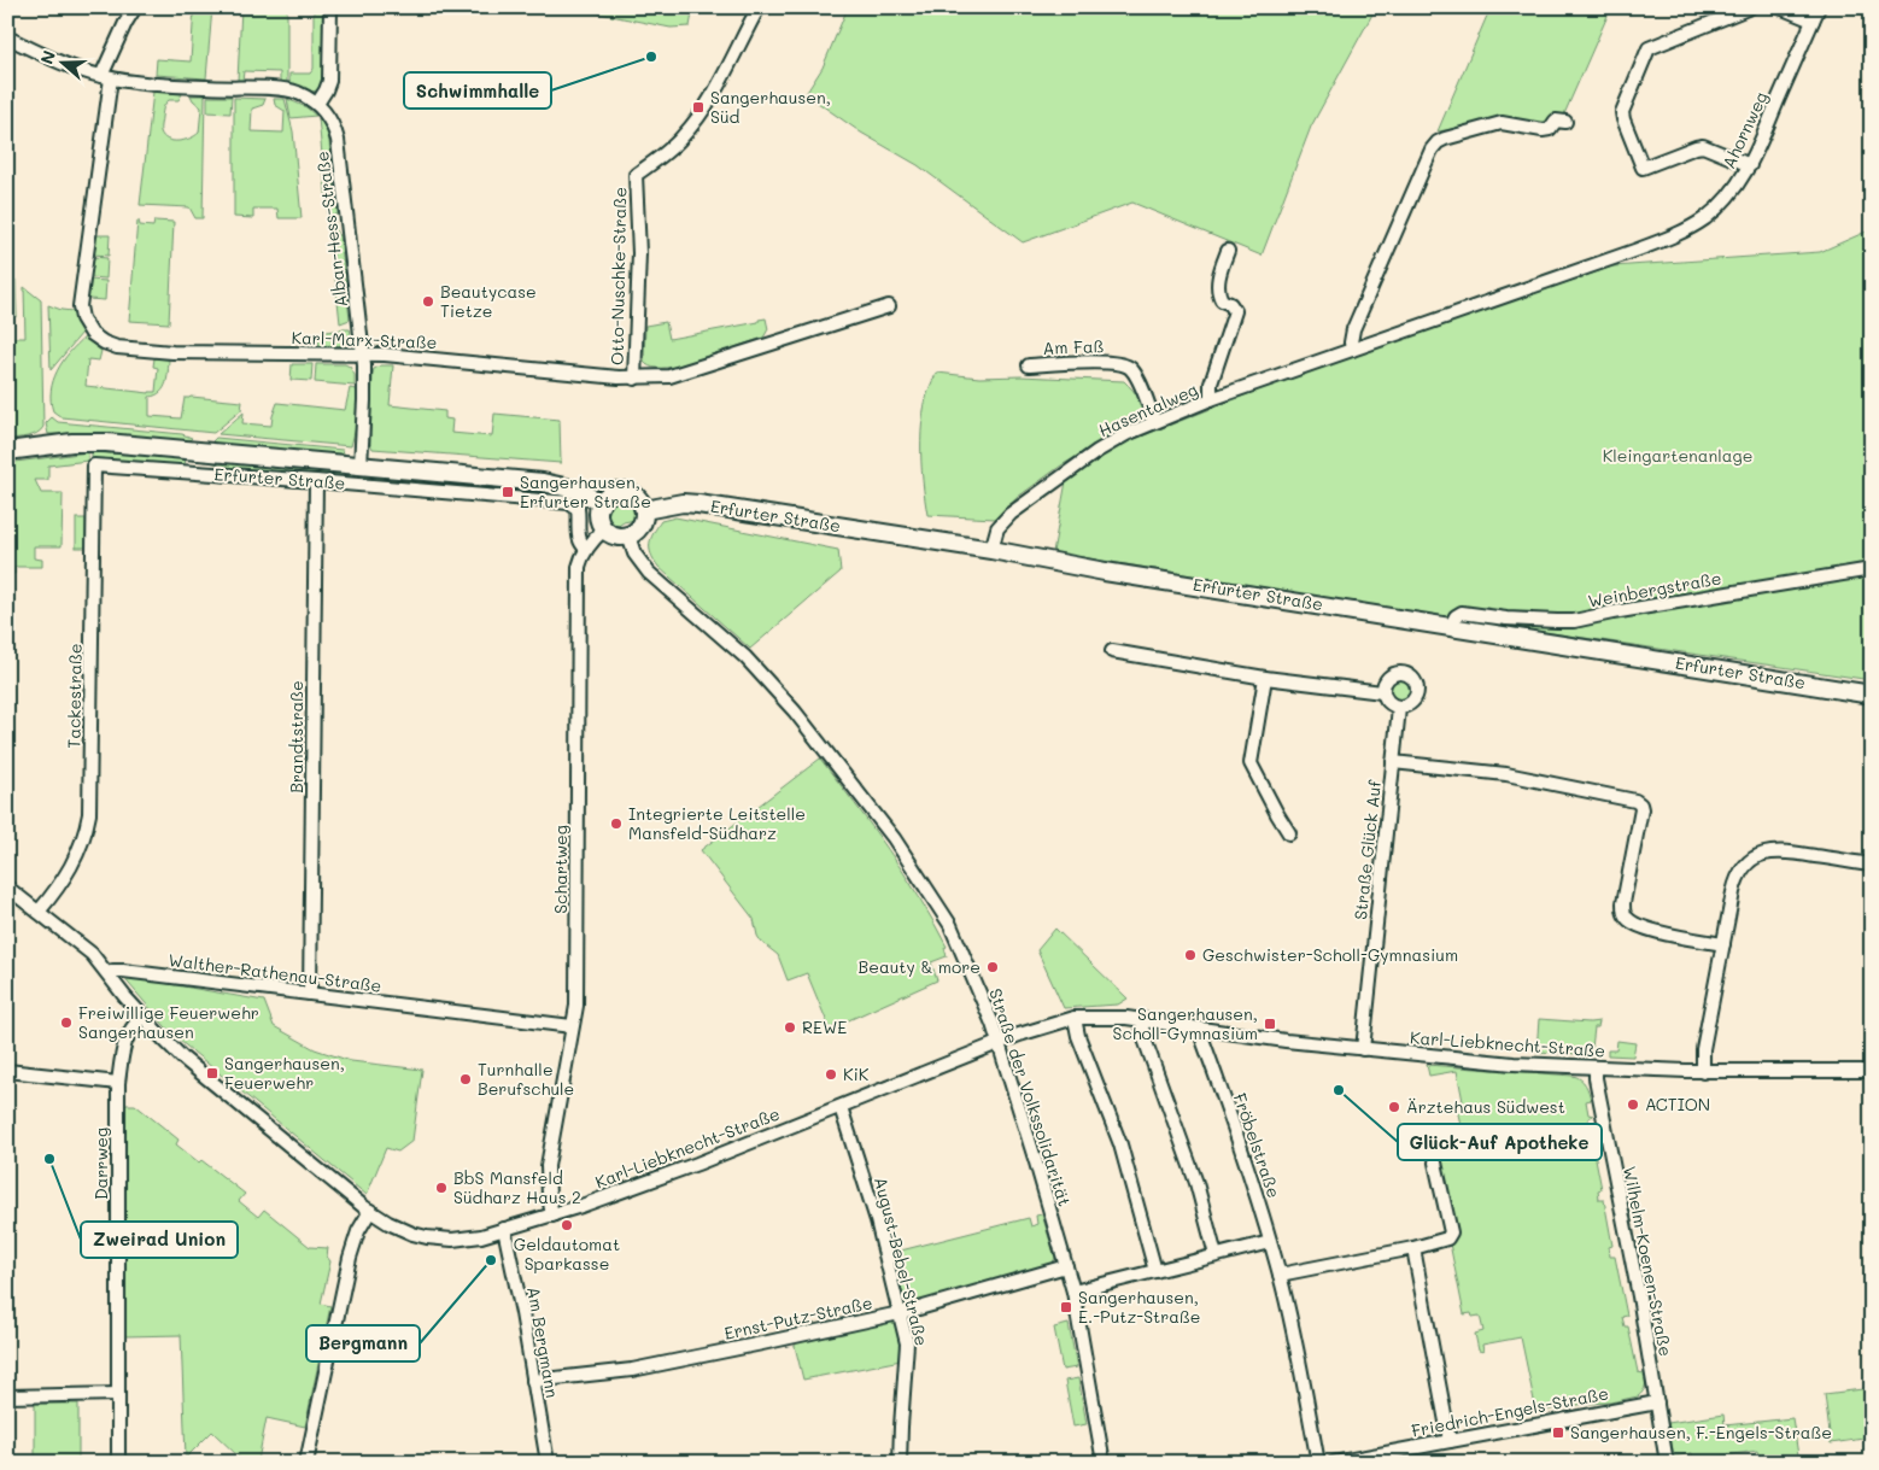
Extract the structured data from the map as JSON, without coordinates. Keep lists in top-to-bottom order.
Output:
{
  "streets": {
    "main road": ["Erfurter Straße"],
    "street": [
      "Ahornweg",
      "Alban-Hess-Straße",
      "Otto-Nuschke-Straße",
      "Karl-Marx-Straße",
      "Am Faß",
      "Hasentalweg",
      "Weinbergstraße",
      "Tackestraße",
      "Brandtstraße",
      "Straße Glück Auf",
      "Schartweg",
      "Walther-Rathenau-Straße",
      "Karl-Liebknecht-Straße",
      "Straße der Volkssolidarität",
      "Fröbelstraße",
      "Darrweg",
      "August-Bebel-Straße",
      "Wilhelm-Koenen-Straße",
      "Ernst-Putz-Straße",
      "Am Bergmann",
      "Friedrich-Engels-Straße"
    ]
  },
  "crossings": [
    ["Ahornweg", "Hasentalweg"],
    ["Alban-Hess-Straße", "Karl-Marx-Straße"],
    ["Alban-Hess-Straße", "Erfurter Straße"],
    ["Otto-Nuschke-Straße", "Karl-Marx-Straße"],
    ["Am Faß", "Hasentalweg"],
    ["Hasentalweg", "Erfurter Straße"],
    ["Erfurter Straße", "Weinbergstraße"],
    ["Erfurter Straße", "Tackestraße"],
    ["Erfurter Straße", "Brandtstraße"],
    ["Erfurter Straße", "Schartweg"],
    ["Erfurter Straße", "Straße der Volkssolidarität"],
    ["Brandtstraße", "Walther-Rathenau-Straße"],
    ["Straße Glück Auf", "Karl-Liebknecht-Straße"],
    ["Schartweg", "Walther-Rathenau-Straße"],
    ["Schartweg", "Karl-Liebknecht-Straße"],
    ["Schartweg", "Straße der Volkssolidarität"],
    ["Walther-Rathenau-Straße", "Karl-Liebknecht-Straße"],
    ["Karl-Liebknecht-Straße", "Straße der Volkssolidarität"],
    ["Karl-Liebknecht-Straße", "Fröbelstraße"],
    ["Karl-Liebknecht-Straße", "Darrweg"],
    ["Karl-Liebknecht-Straße", "August-Bebel-Straße"],
    ["Karl-Liebknecht-Straße", "Wilhelm-Koenen-Straße"],
    ["Karl-Liebknecht-Straße", "Am Bergmann"],
    ["Straße der Volkssolidarität", "Ernst-Putz-Straße"],
    ["August-Bebel-Straße", "Ernst-Putz-Straße"],
    ["Wilhelm-Koenen-Straße", "Friedrich-Engels-Straße"],
    ["Ernst-Putz-Straße", "Am Bergmann"]
  ],
  "parks": ["Kleingartenanlage"],
  "places": {
    "other": [
      "Schwimmhalle",
      "Beautycase Tietze",
      "Integrierte Leitstelle Mansfeld-Südharz",
      "Geschwister-Scholl-Gymnasium",
      "Beauty & more",
      "Freiwillige Feuerwehr Sangerhausen",
      "REWE",
      "KiK",
      "Turnhalle Berufschule",
      "Glück-Auf Apotheke",
      "ACTION",
      "Ärztehaus Südwest",
      "Zweirad Union",
      "BbS Mansfeld Südharz Haus 2",
      "Geldautomat Sparkasse",
      "Bergmann"
    ],
    "transit": [
      "Sangerhausen, Süd",
      "Sangerhausen, Erfurter Straße",
      "Sangerhausen, Scholl-Gymnasium",
      "Sangerhausen, Feuerwehr",
      "Sangerhausen, E.-Putz-Straße",
      "Sangerhausen, F.-Engels-Straße"
    ]
  },
  "north": "left"
}
